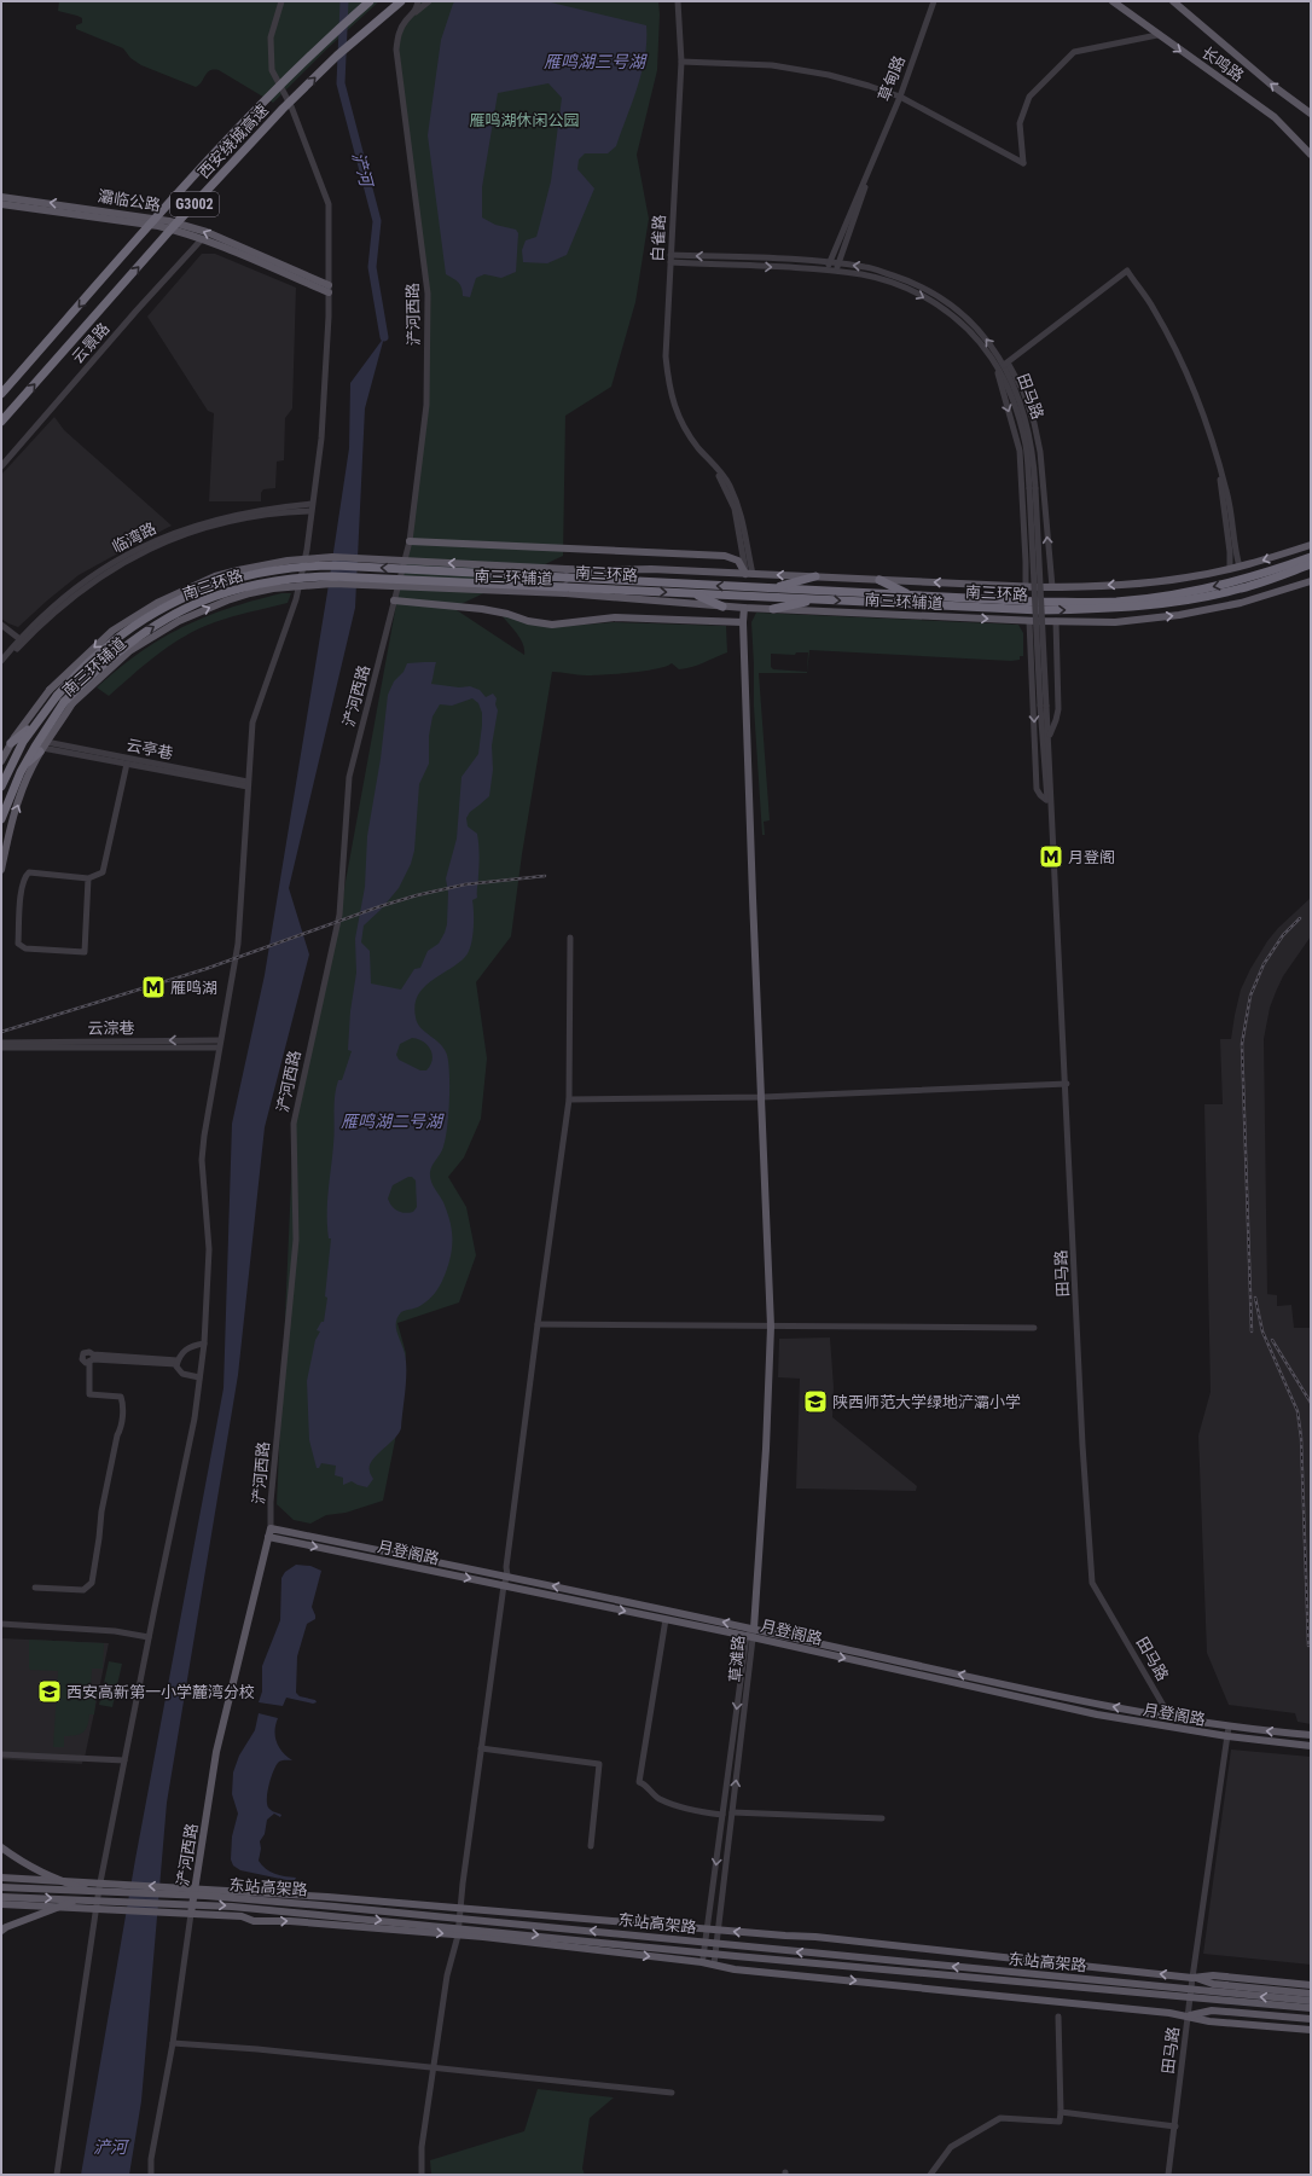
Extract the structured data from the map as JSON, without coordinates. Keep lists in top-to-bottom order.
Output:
{
  "streets": {
    "highway": ["西安绕城高速", "G3002", "南三环路"],
    "main road": [
      "长鸣路",
      "灞临公路",
      "浐河西路",
      "南三环辅道",
      "月登阁路",
      "东站高架路"
    ],
    "street": [
      "草甸路",
      "白雀路",
      "云景路",
      "田马路",
      "临湾路",
      "云亭巷",
      "云淙巷",
      "草滩路"
    ]
  },
  "crossings": [
    ["灞临公路", "云景路"],
    ["白雀路", "田马路"],
    ["白雀路", "南三环辅道"],
    ["浐河西路", "月登阁路"],
    ["田马路", "月登阁路"],
    ["南三环路", "南三环辅道"],
    ["南三环辅道", "云亭巷"],
    ["月登阁路", "草滩路"]
  ],
  "water": ["雁鸣湖三号湖", "浐河", "雁鸣湖二号湖"],
  "parks": ["雁鸣湖休闲公园"],
  "places": {
    "metro station": ["月登阁", "雁鸣湖"],
    "school or university": ["陕西师范大学绿地浐灞小学", "西安高新第一小学麓湾分校"]
  }
}
